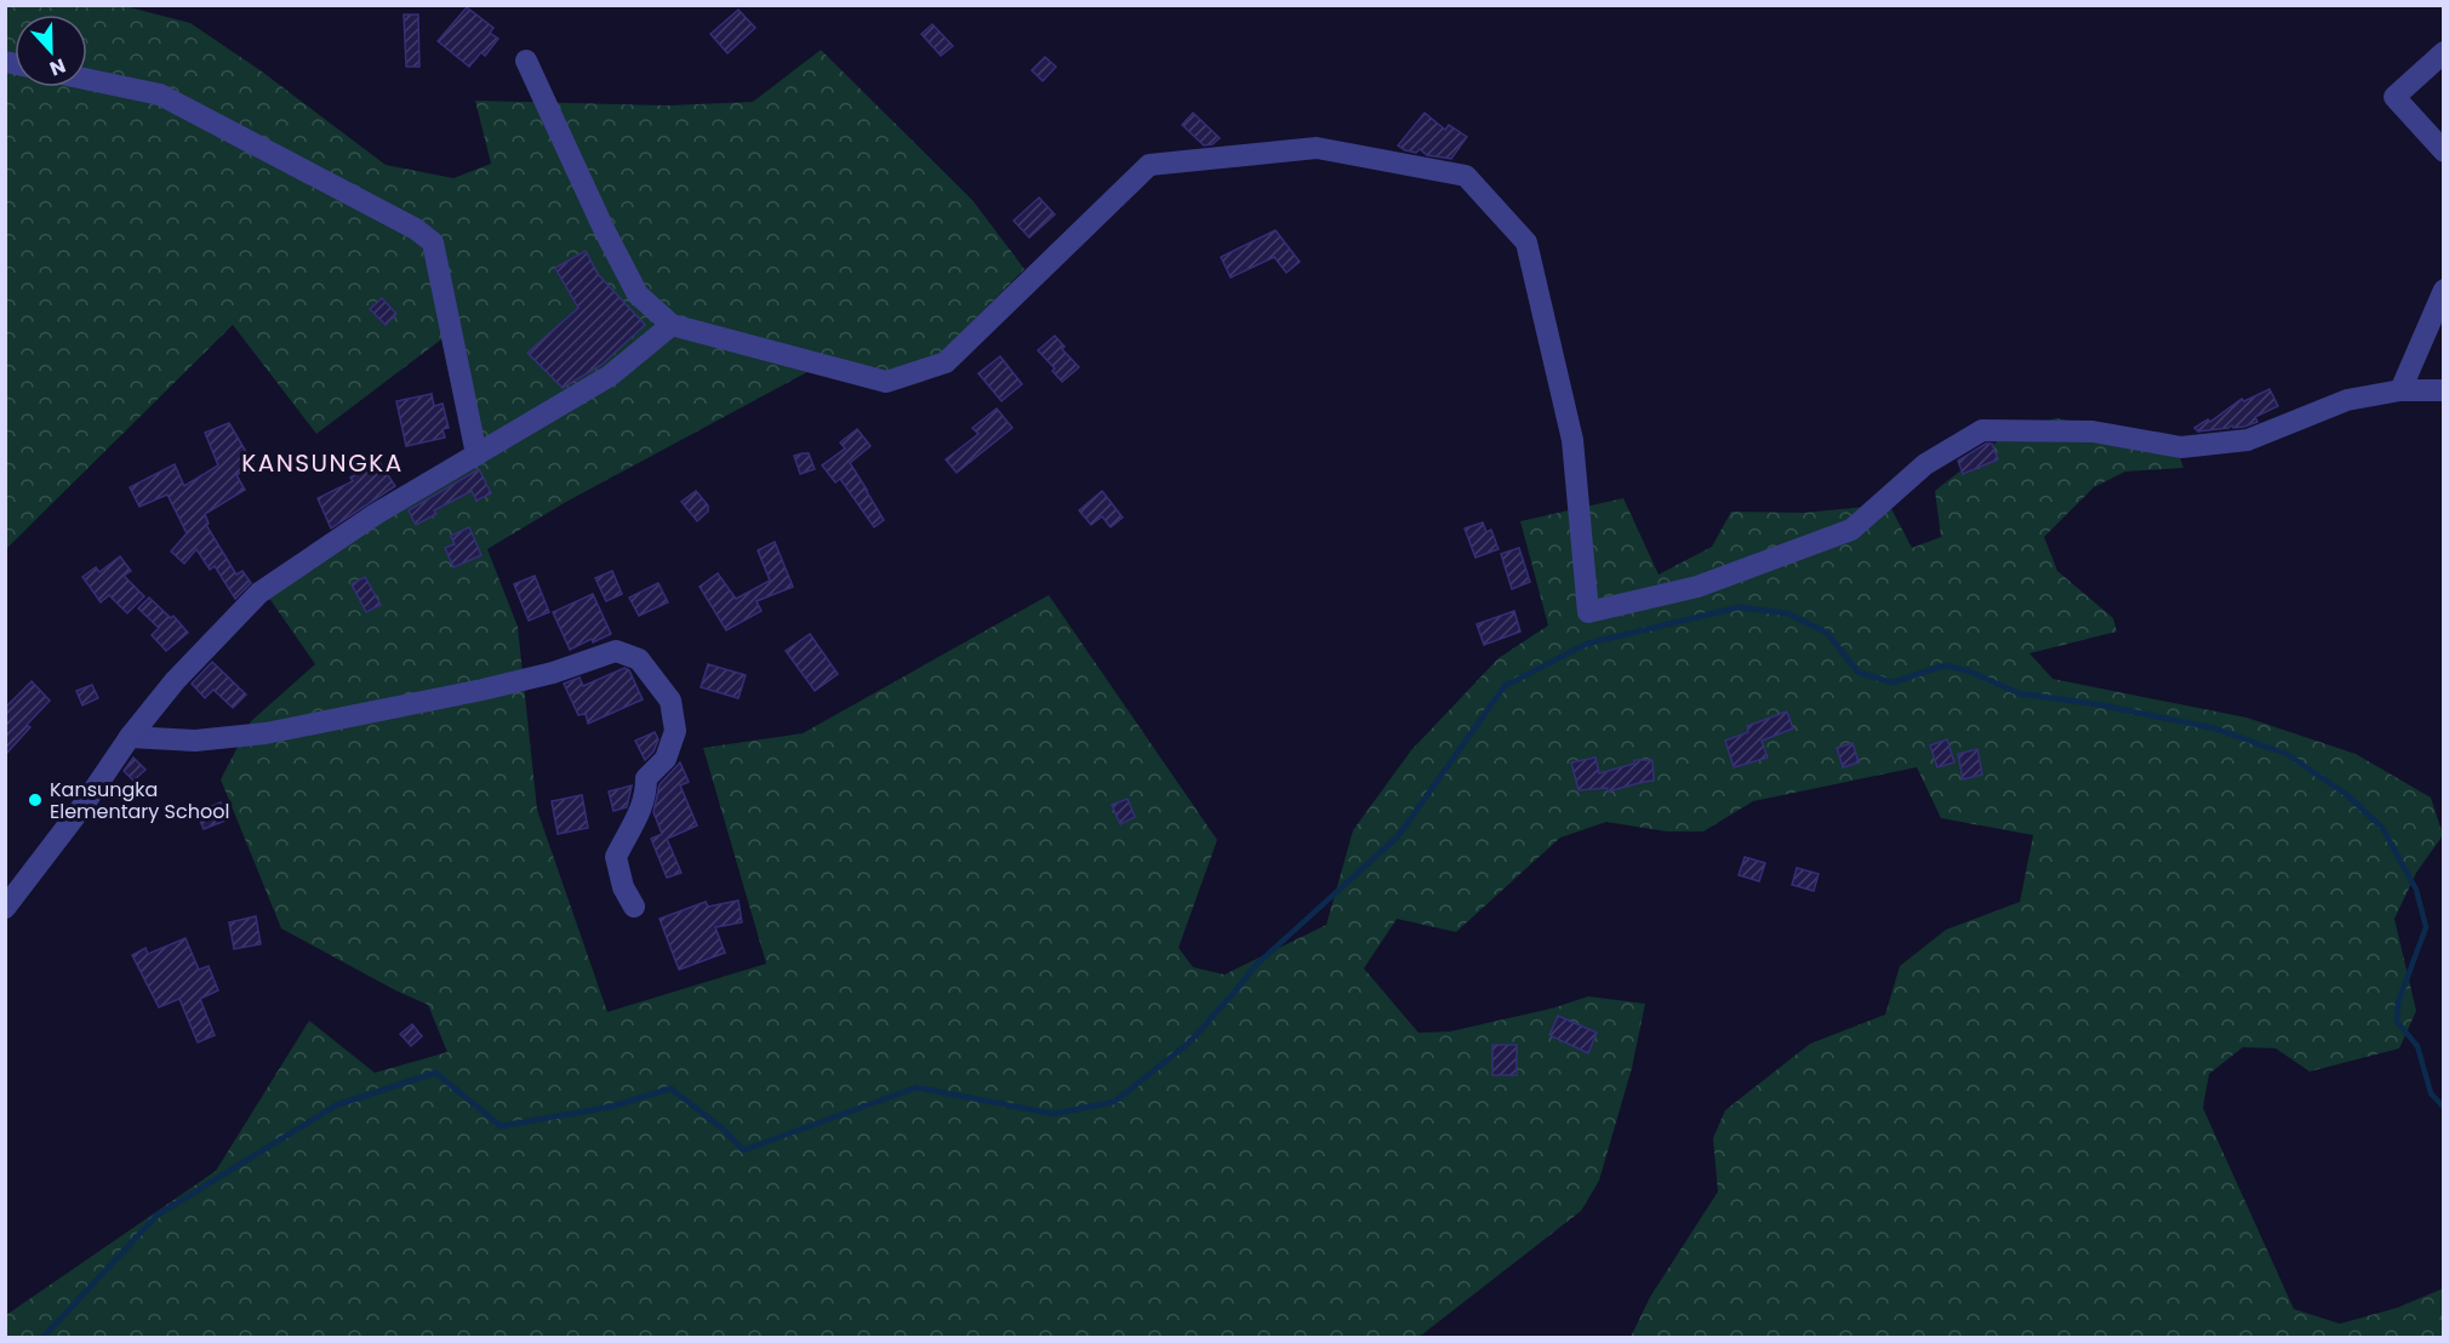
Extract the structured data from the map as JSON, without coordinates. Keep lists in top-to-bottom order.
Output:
{
  "districts": ["KANSUNGKA"],
  "places": ["Kansungka Elementary School"],
  "north": "bottom"
}
